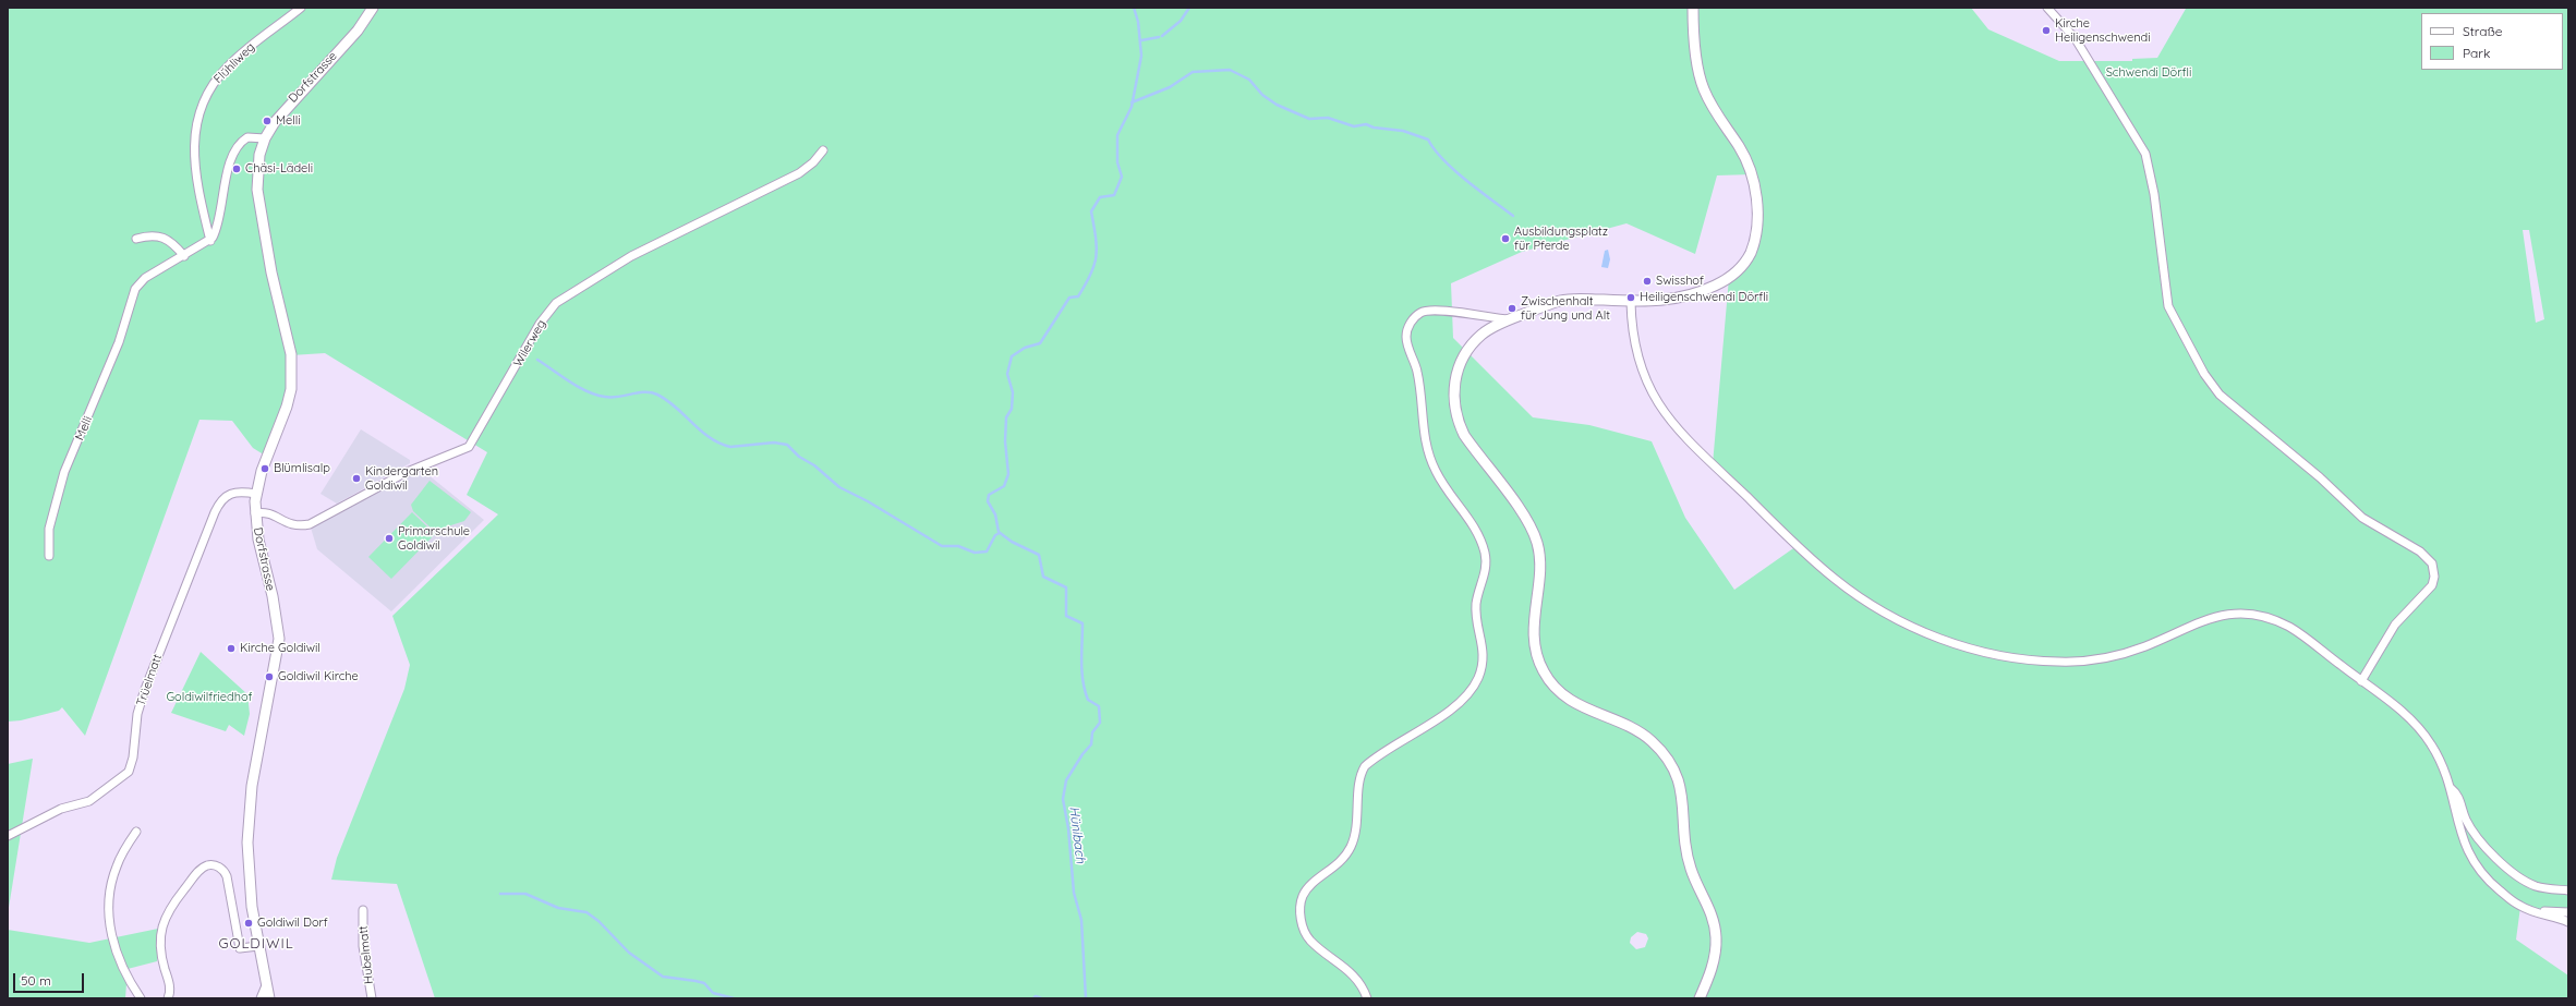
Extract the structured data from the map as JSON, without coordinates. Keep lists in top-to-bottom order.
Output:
{
  "streets": {
    "street": [
      "Flühliweg",
      "Dorfstrasse",
      "Wilerweg",
      "Melli",
      "Trüelmatt",
      "Hubelmatt"
    ]
  },
  "crossings": [
    ["Flühliweg", "Melli"],
    ["Dorfstrasse", "Wilerweg"],
    ["Dorfstrasse", "Trüelmatt"]
  ],
  "districts": ["GOLDIWIL"],
  "water": ["Hünibach"],
  "parks": ["Schwendi Dörfli", "Goldiwilfriedhof"],
  "places": [
    "Kirche Heiligenschwendi",
    "Melli",
    "Chäsi-Lädeli",
    "Ausbildungsplatz für Pferde",
    "Swisshof",
    "Heiligenschwendi Dörfli",
    "Zwischenhalt für Jung und Alt",
    "Blümlisalp",
    "Kindergarten Goldiwil",
    "Primarschule Goldiwil",
    "Kirche Goldiwil",
    "Goldiwil Kirche",
    "Goldiwil Dorf"
  ],
  "legend": ["Straße", "Park"],
  "scale_bar": "50 m"
}
